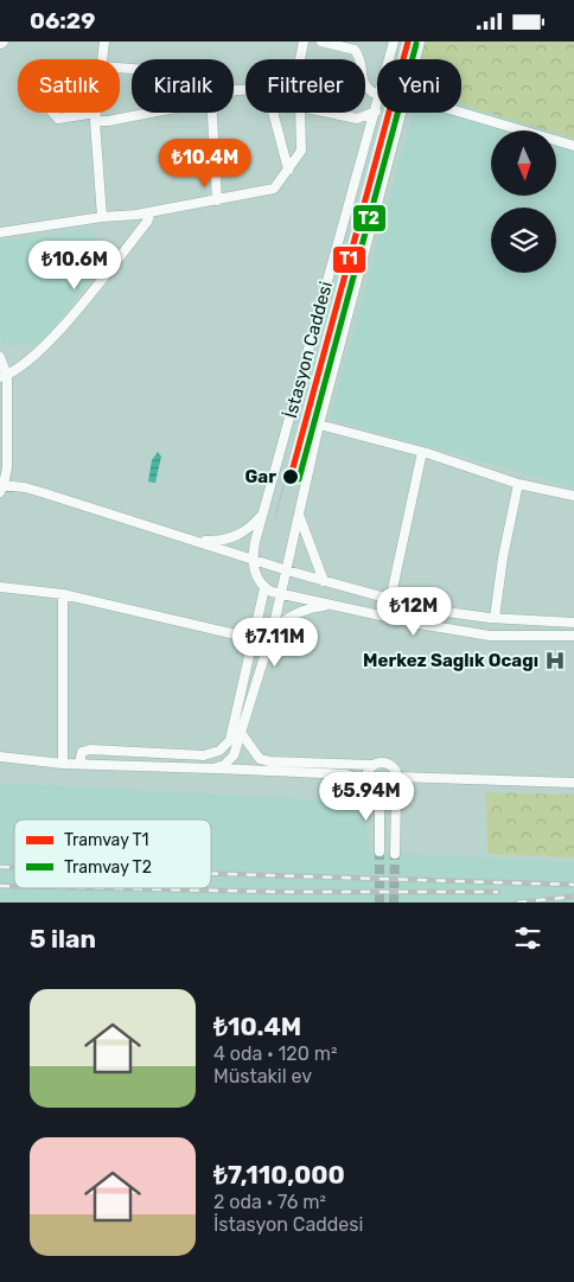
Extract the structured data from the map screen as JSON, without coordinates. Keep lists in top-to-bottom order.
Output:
{
  "streets": {
    "street": ["İstasyon Caddesi"]
  },
  "places": {
    "other": ["Gar"],
    "hospital": ["Merkez Saglık Ocagı"]
  },
  "lines": ["tram line T1", "tram line T2"],
  "legend": ["Tramvay T1", "Tramvay T2"],
  "north": "bottom",
  "page": {
    "status": "06:29",
    "chip": [
      "Satılık",
      "Kiralık",
      "Filtreler",
      "Yeni"
    ],
    "price": [
      "₺10.4M",
      "₺10.6M",
      "₺12M",
      "₺7.11M",
      "₺5.94M"
    ],
    "heading": "5 ilan",
    "list": [
      {
        "name": "₺10.4M",
        "note": "4 oda · 120 m² · Müstakil ev"
      },
      {
        "name": "₺7,110,000",
        "note": "2 oda · 76 m² · İstasyon Caddesi"
      }
    ]
  }
}
